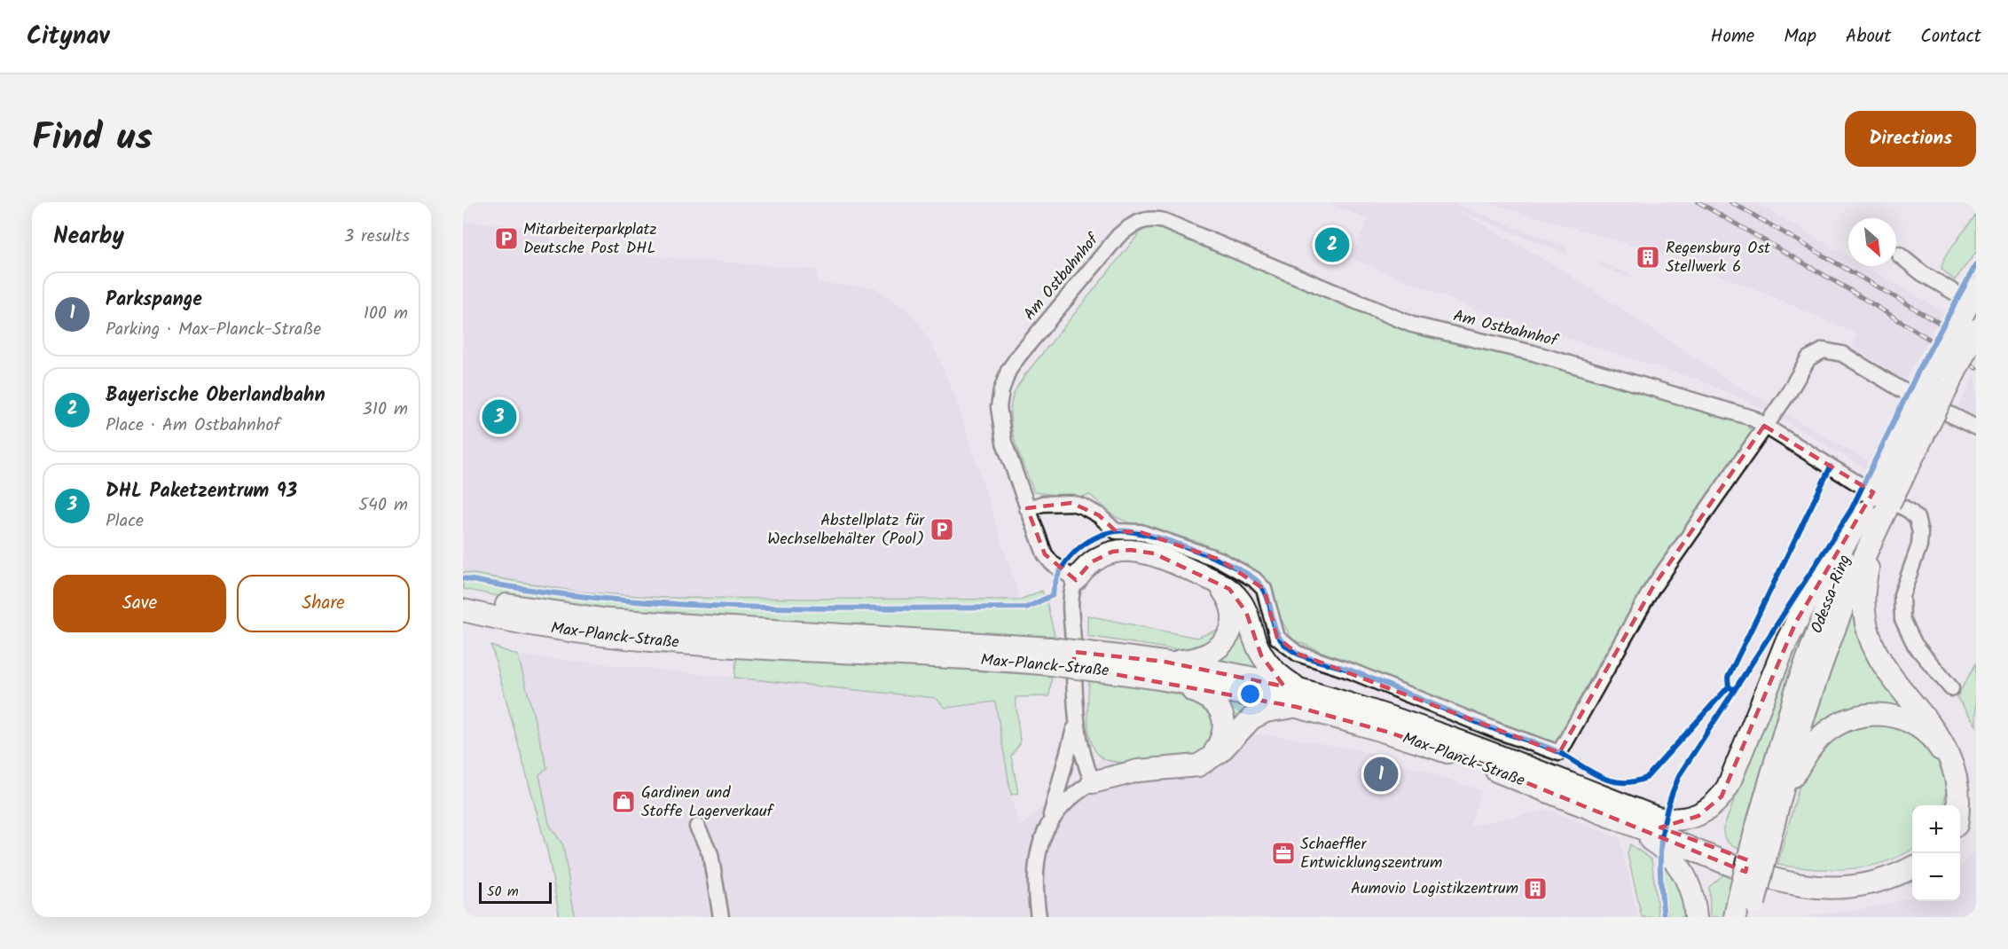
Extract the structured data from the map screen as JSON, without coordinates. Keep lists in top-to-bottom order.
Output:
{
  "streets": {
    "highway": ["Odessa-Ring", "Max-Planck-Straße"],
    "street": ["Am Ostbahnhof"]
  },
  "places": {
    "parking": ["Mitarbeiterparkplatz Deutsche Post DHL", "Abstellplatz für Wechselbehälter (Pool)"],
    "building": ["Regensburg Ost Stellwerk 6", "Aumovio Logistikzentrum"],
    "shop": ["Gardinen und Stoffe Lagerverkauf"],
    "office": ["Schaeffler Entwicklungszentrum"]
  },
  "scale_bar": "50 m",
  "north": "bottom right",
  "page": {
    "header": "Citynav",
    "nav": [
      "Home",
      "Map",
      "About",
      "Contact"
    ],
    "title": "Find us",
    "buttons": [
      "Directions",
      ["Save", "Share"]
    ],
    "heading": ["Nearby", "3 results"],
    "pins": ["2", "3", "1"],
    "list": [
      {
        "mark": "1",
        "name": "Parkspange",
        "note": "Parking · Max-Planck-Straße",
        "value": "100 m"
      },
      {
        "mark": "2",
        "name": "Bayerische Oberlandbahn",
        "note": "Place · Am Ostbahnhof",
        "value": "310 m"
      },
      {
        "mark": "3",
        "name": "DHL Paketzentrum 93",
        "note": "Place",
        "value": "540 m"
      }
    ],
    "map_buttons": ["+", "−"],
    "scale": "50 m"
  }
}
